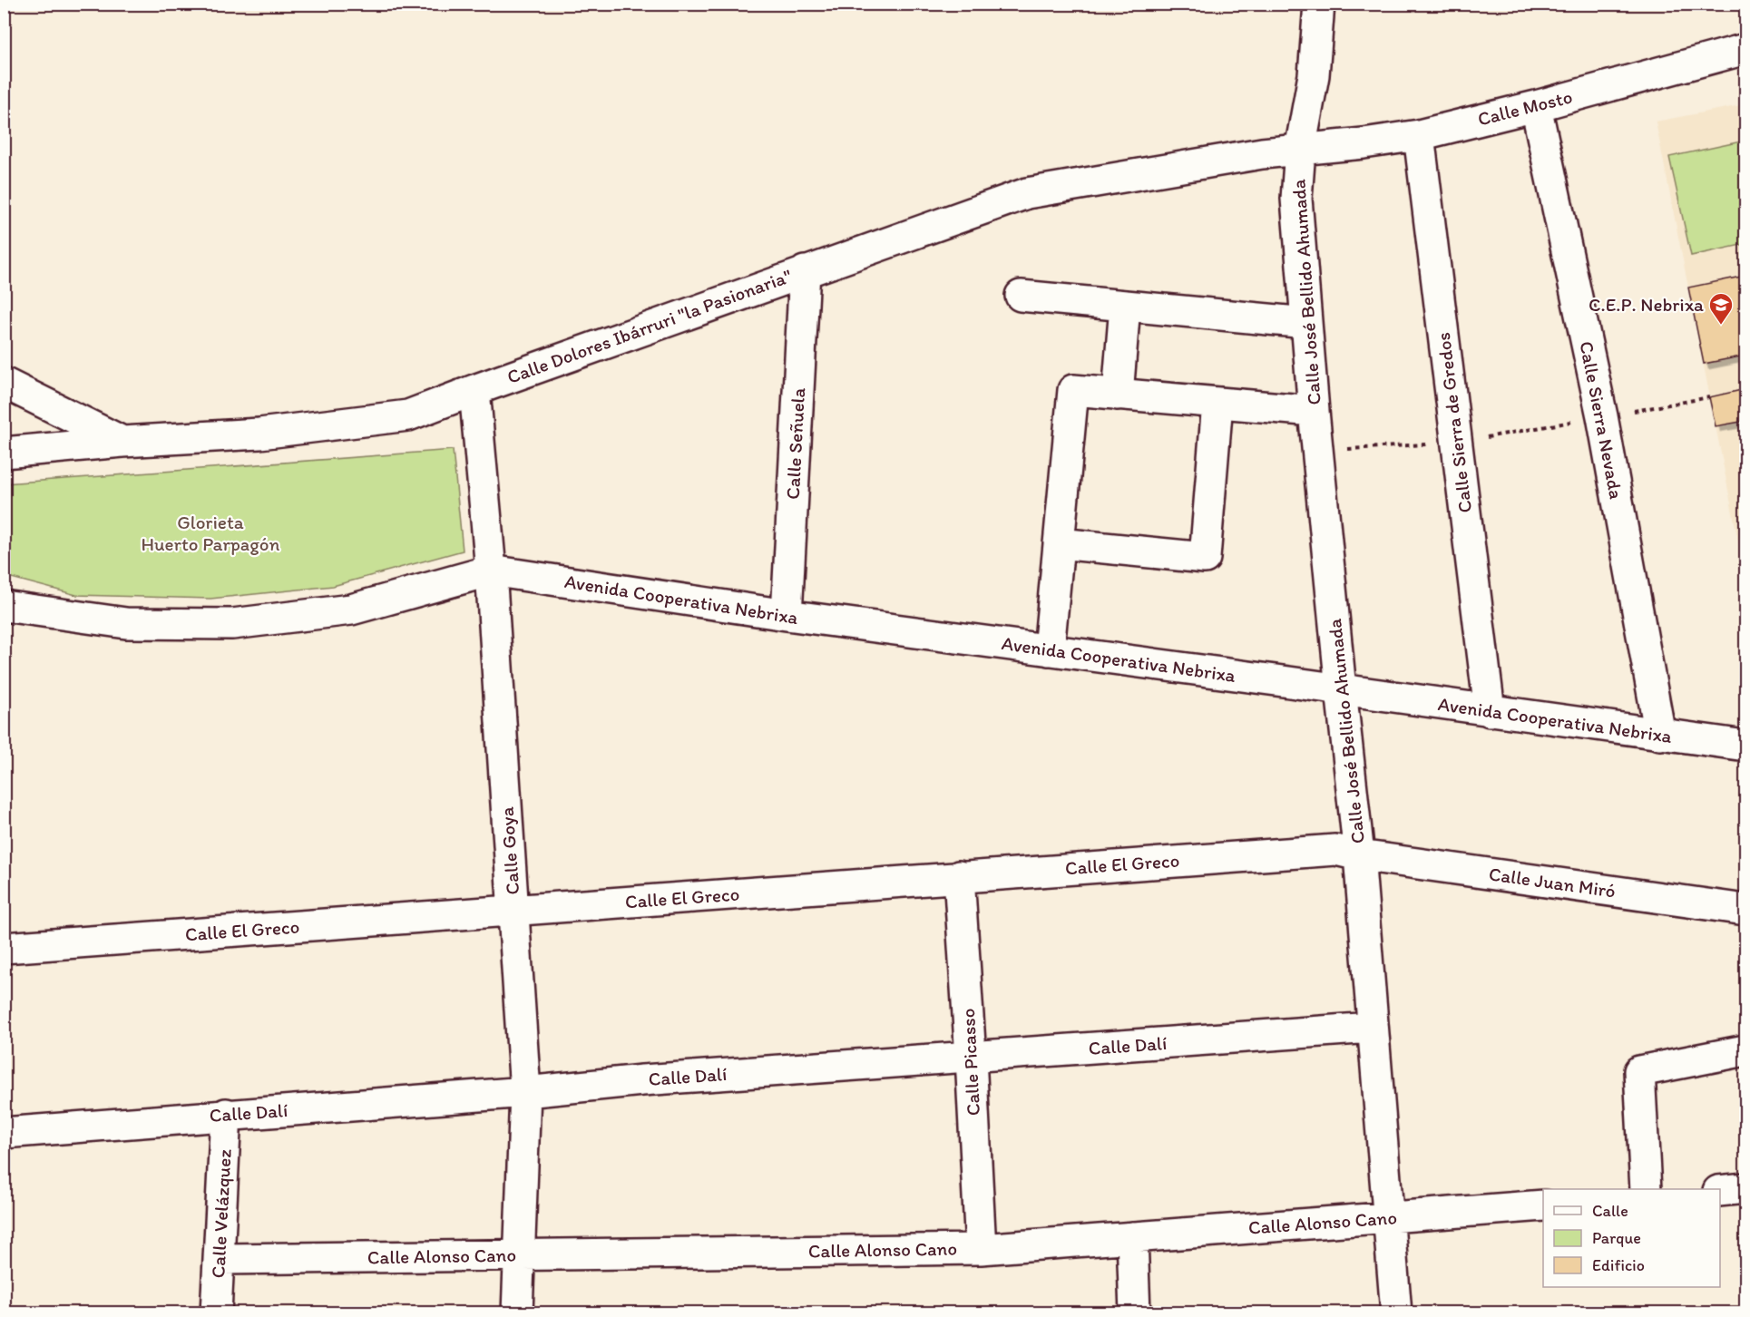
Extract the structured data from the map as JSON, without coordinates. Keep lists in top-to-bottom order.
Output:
{
  "streets": {
    "street": [
      "Calle Mosto",
      "Calle José Bellido Ahumada",
      "Calle Dolores Ibárruri \"la Pasionaria\"",
      "Calle Sierra Nevada",
      "Calle Sierra de Gredos",
      "Calle Señuela",
      "Avenida Cooperativa Nebrixa",
      "Calle Goya",
      "Calle El Greco",
      "Calle Juan Miró",
      "Calle Dalí",
      "Calle Picasso",
      "Calle Velázquez",
      "Calle Alonso Cano"
    ]
  },
  "crossings": [
    ["Calle Mosto", "Calle José Bellido Ahumada"],
    ["Calle Mosto", "Calle Dolores Ibárruri \"la Pasionaria\""],
    ["Calle Mosto", "Calle Sierra Nevada"],
    ["Calle Mosto", "Calle Sierra de Gredos"],
    ["Calle José Bellido Ahumada", "Calle Dolores Ibárruri \"la Pasionaria\""],
    ["Calle José Bellido Ahumada", "Avenida Cooperativa Nebrixa"],
    ["Calle José Bellido Ahumada", "Calle El Greco"],
    ["Calle José Bellido Ahumada", "Calle Juan Miró"],
    ["Calle José Bellido Ahumada", "Calle Dalí"],
    ["Calle José Bellido Ahumada", "Calle Alonso Cano"],
    ["Calle Dolores Ibárruri \"la Pasionaria\"", "Calle Señuela"],
    ["Calle Dolores Ibárruri \"la Pasionaria\"", "Calle Goya"],
    ["Calle Sierra Nevada", "Avenida Cooperativa Nebrixa"],
    ["Calle Sierra de Gredos", "Avenida Cooperativa Nebrixa"],
    ["Calle Señuela", "Avenida Cooperativa Nebrixa"],
    ["Avenida Cooperativa Nebrixa", "Calle Goya"],
    ["Calle Goya", "Calle El Greco"],
    ["Calle Goya", "Calle Dalí"],
    ["Calle Goya", "Calle Alonso Cano"],
    ["Calle El Greco", "Calle Juan Miró"],
    ["Calle El Greco", "Calle Picasso"],
    ["Calle Dalí", "Calle Picasso"],
    ["Calle Dalí", "Calle Velázquez"],
    ["Calle Picasso", "Calle Alonso Cano"],
    ["Calle Velázquez", "Calle Alonso Cano"]
  ],
  "parks": ["Glorieta Huerto Parpagón"],
  "places": {
    "school or university": ["C.E.P. Nebrixa"]
  },
  "legend": ["Calle", "Parque", "Edificio"]
}
